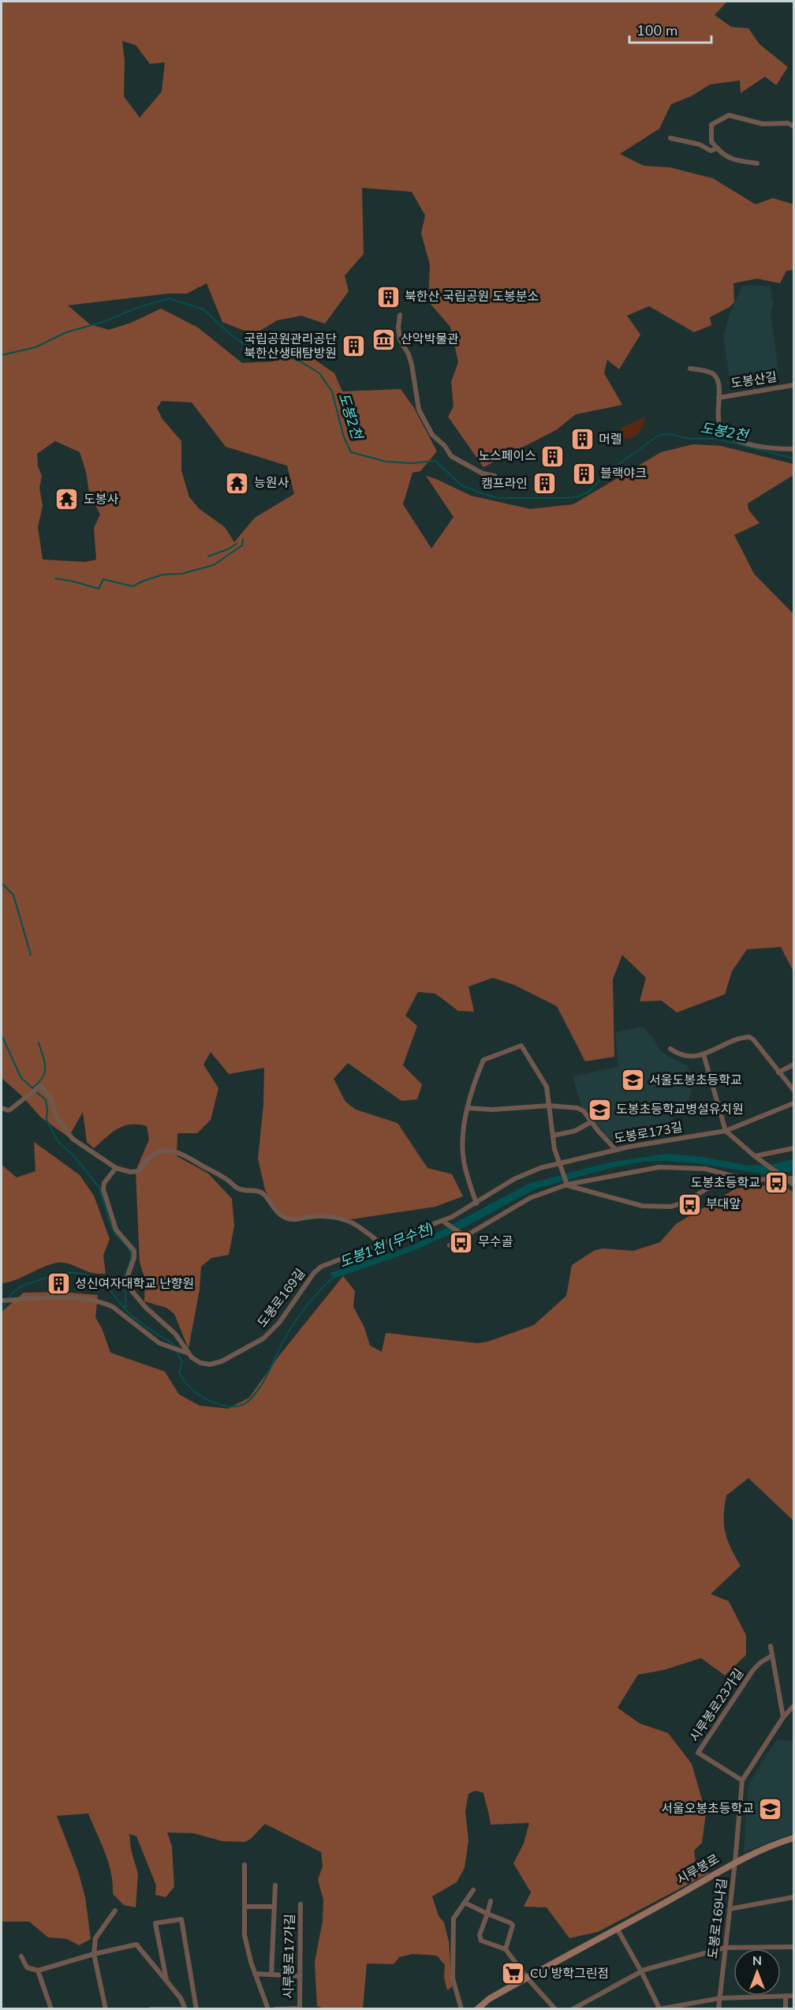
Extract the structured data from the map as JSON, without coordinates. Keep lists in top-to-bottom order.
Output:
{
  "streets": {
    "street": [
      "도봉산길",
      "도봉로173길",
      "도봉로169길",
      "시루봉로23가길",
      "시루봉로",
      "도봉로169나길",
      "시루봉로17가길"
    ]
  },
  "crossings": [
    ["도봉로173길", "도봉로169길"],
    ["시루봉로23가길", "도봉로169나길"],
    ["시루봉로", "도봉로169나길"]
  ],
  "water": ["도봉2천", "도봉1천 (무수천)"],
  "places": {
    "building": [
      "북한산 국립공원 도봉분소",
      "국립공원관리공단 북한산생태탐방원",
      "머렐",
      "노스페이스",
      "블랙야크",
      "캠프라인",
      "성신여자대학교 난향원"
    ],
    "museum": ["산악박물관"],
    "temple": ["능원사", "도봉사"],
    "school or university": ["서울도봉초등학교", "도봉초등학교병설유치원", "서울오봉초등학교"],
    "bus stop": ["도봉초등학교", "부대앞", "무수골"],
    "supermarket": ["CU 방학그린점"]
  },
  "scale_bar": "100 m",
  "north": "top"
}
